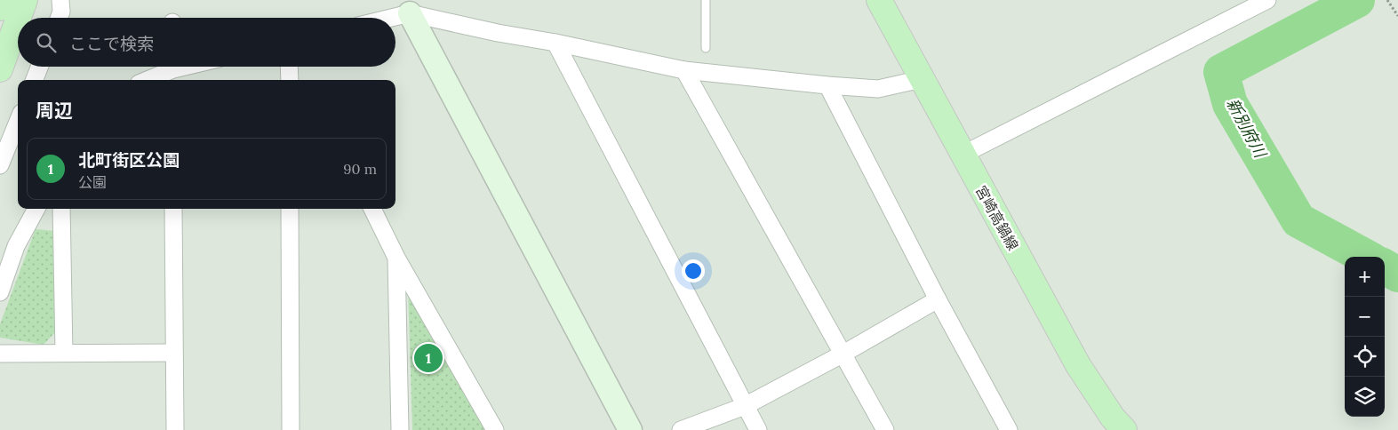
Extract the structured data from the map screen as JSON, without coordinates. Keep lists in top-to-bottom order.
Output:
{
  "streets": {
    "main road": ["宮崎高鍋線"]
  },
  "water": ["新別府川"],
  "page": {
    "search": "ここで検索",
    "heading": "周辺",
    "list": [
      {
        "mark": "1",
        "name": "北町街区公園",
        "note": "公園",
        "value": "90 m"
      }
    ],
    "map_buttons": ["+", "−"],
    "pins": "1"
  }
}
